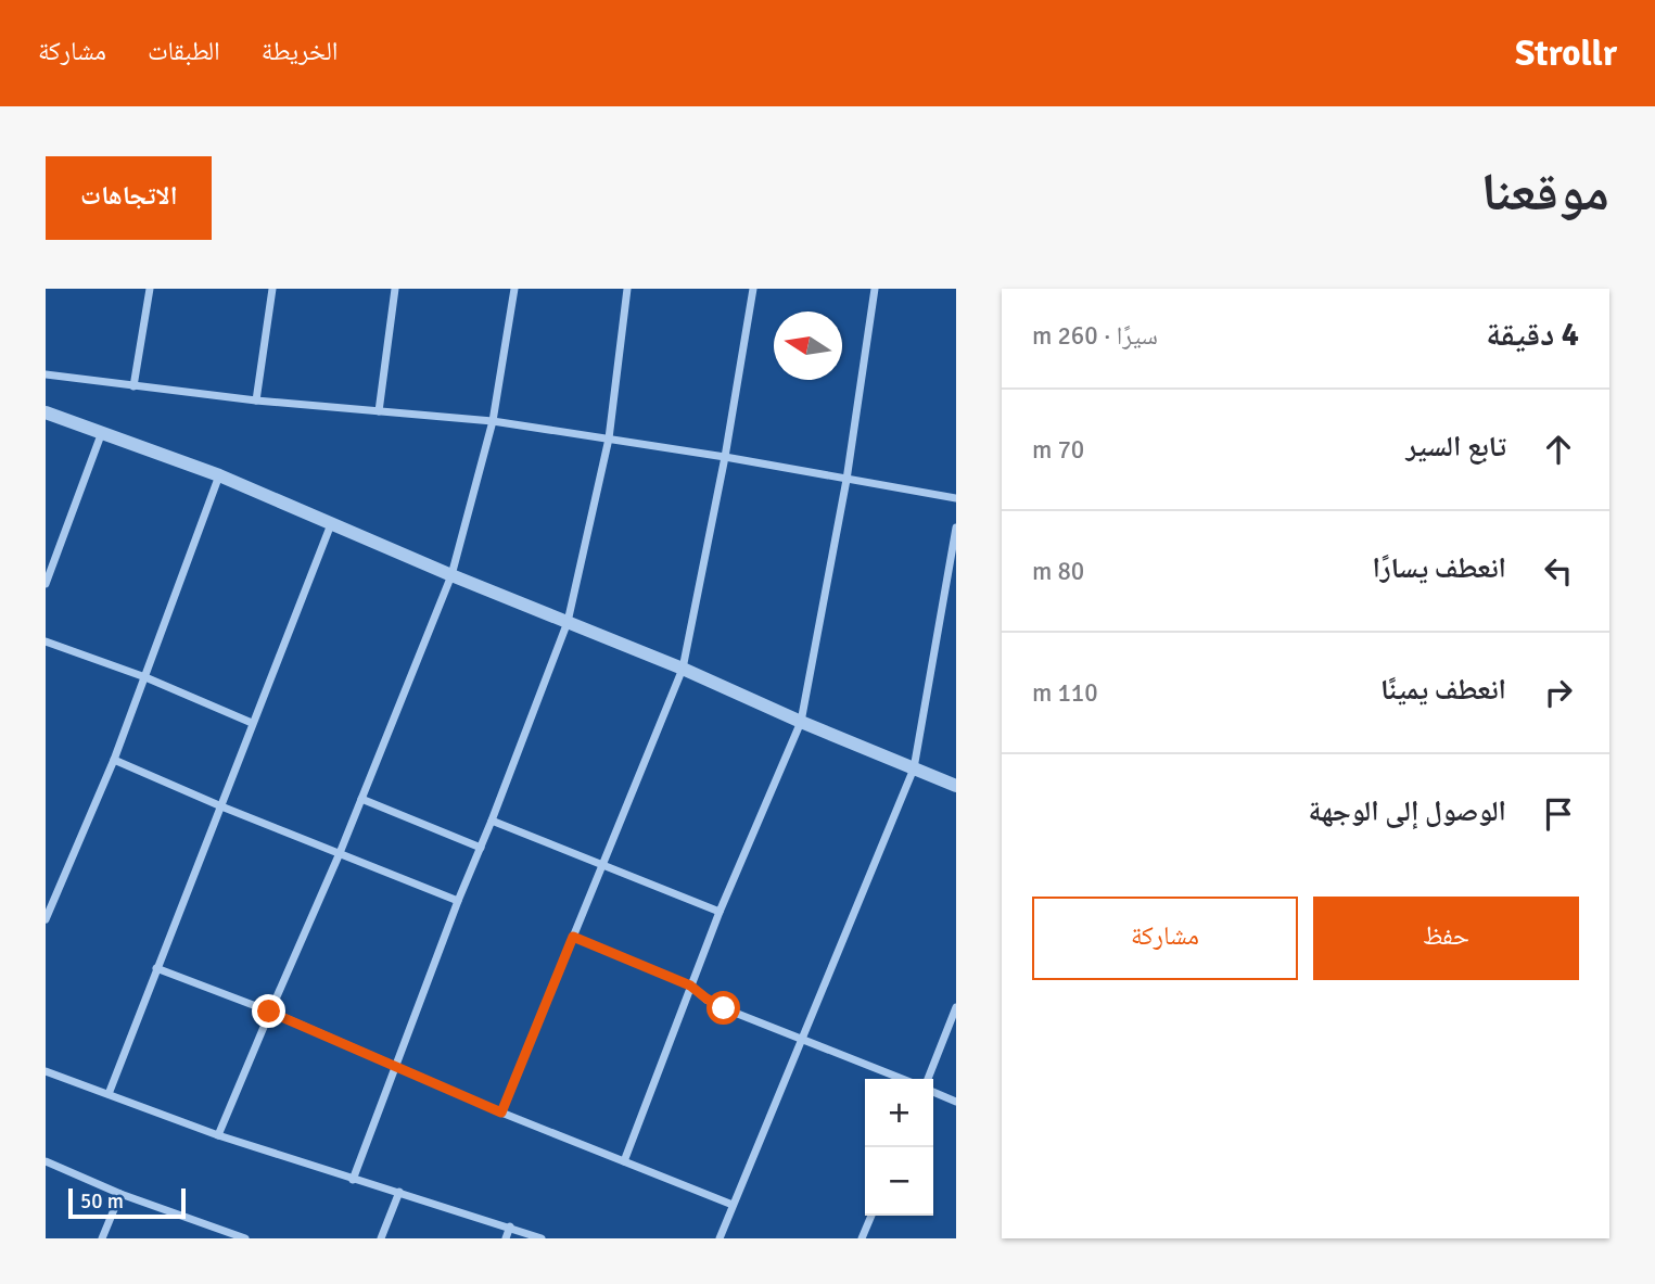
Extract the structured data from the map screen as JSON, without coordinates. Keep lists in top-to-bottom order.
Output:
{
  "scale_bar": "50 m",
  "north": "left",
  "page": {
    "header": "Strollr",
    "nav": ["الخريطة", "الطبقات", "مشاركة"],
    "title": "موقعنا",
    "buttons": [
      "الاتجاهات",
      ["حفظ", "مشاركة"]
    ],
    "heading": ["4 دقيقة", "سيرًا · 260 m"],
    "list": [
      ["تابع السير", "70 m"],
      ["انعطف يسارًا", "80 m"],
      ["انعطف يمينًا", "110 m"],
      "الوصول إلى الوجهة"
    ],
    "map_buttons": ["+", "−"],
    "scale": "50 m"
  }
}
